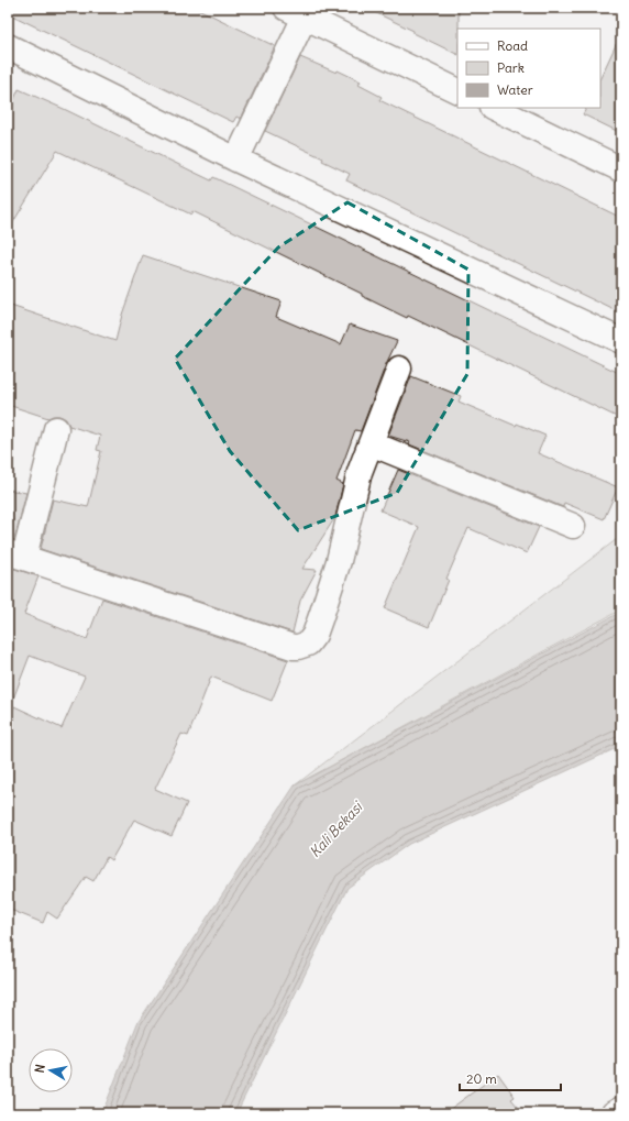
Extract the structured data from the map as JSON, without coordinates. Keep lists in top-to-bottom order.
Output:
{
  "water": ["Kali Bekasi"],
  "legend": ["Road", "Park", "Water"],
  "scale_bar": "20 m",
  "north": "left"
}
